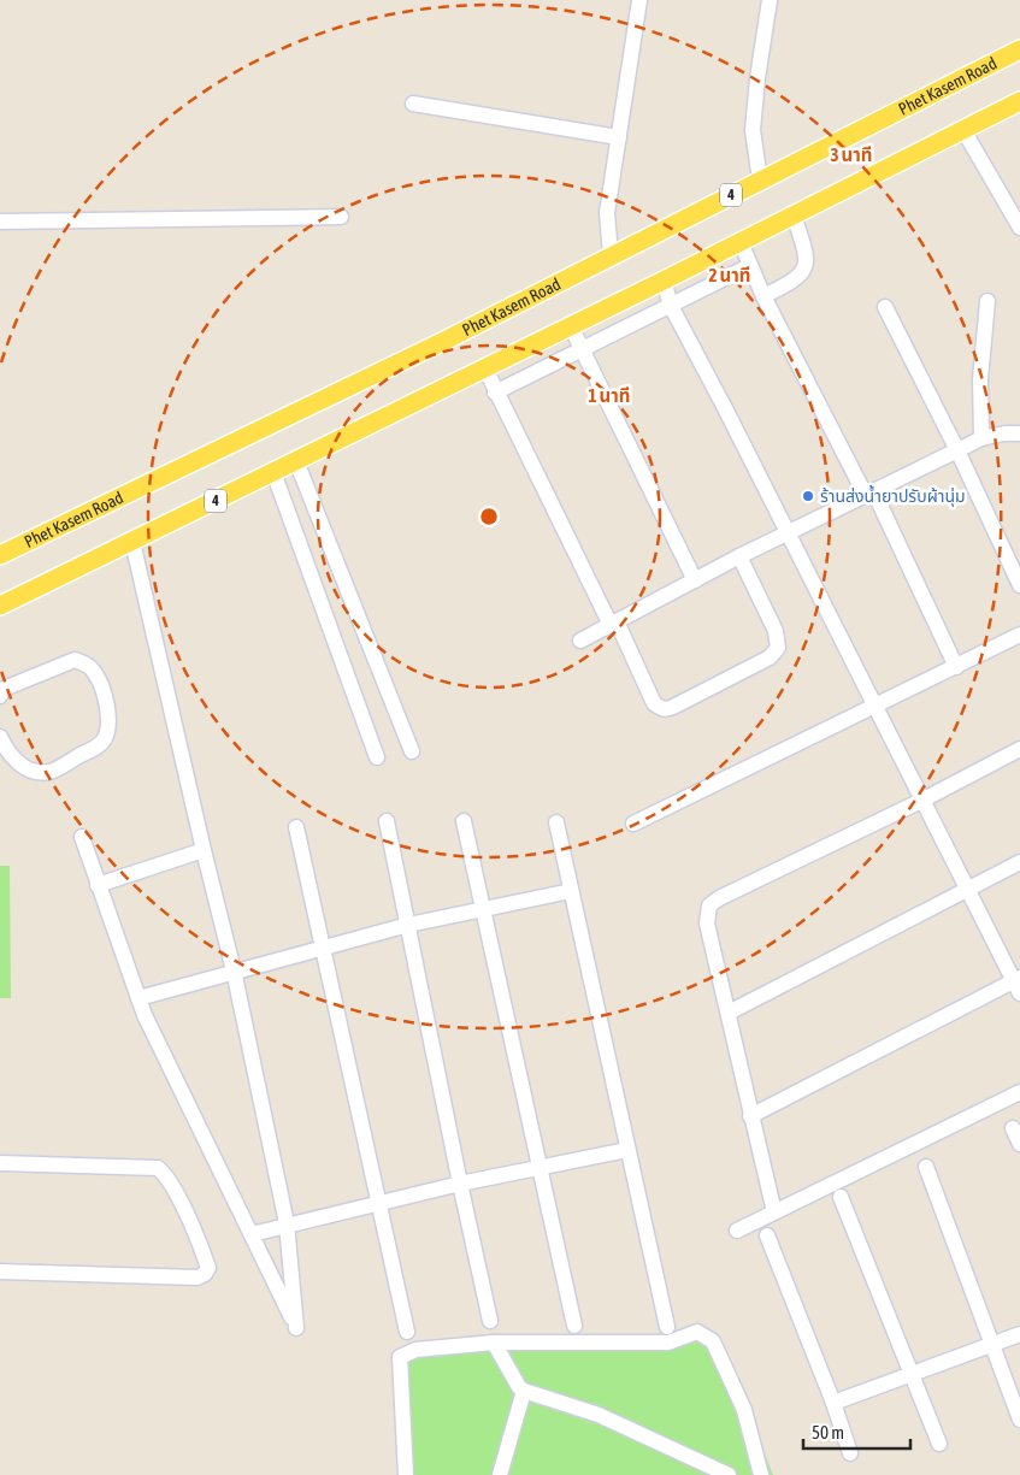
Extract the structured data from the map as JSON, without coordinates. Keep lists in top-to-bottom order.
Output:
{
  "streets": {
    "main road": ["Phet Kasem Road", "4"]
  },
  "places": ["ร้านส่งน้ำยาปรับผ้านุ่ม"],
  "scale_bar": "50 m",
  "rings": ["3 นาที", "2 นาที", "1 นาที"]
}
